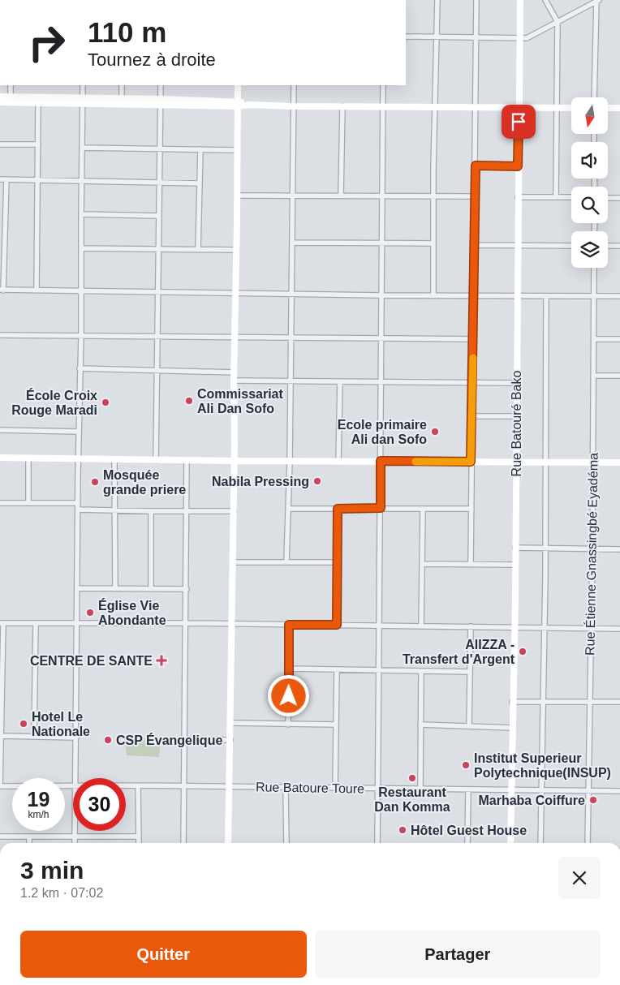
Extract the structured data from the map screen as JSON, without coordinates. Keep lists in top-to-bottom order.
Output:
{
  "streets": {
    "street": ["Rue Batouré Bako", "Rue Étienne Gnassingbé Eyadéma", "Rue Batoure Toure"]
  },
  "crossings": [
    ["Rue Batouré Bako", "Rue Batoure Toure"],
    ["Rue Étienne Gnassingbé Eyadéma", "Rue Batoure Toure"]
  ],
  "places": {
    "other": [
      "Commissariat Ali Dan Sofo",
      "École Croix Rouge Maradi",
      "Ecole primaire Ali dan Sofo",
      "Nabila Pressing",
      "Mosquée grande priere",
      "Église Vie Abondante",
      "AlIZZA - Transfert d'Argent",
      "Hotel Le Nationale",
      "CSP Évangelique",
      "Institut Superieur Polytechnique(INSUP)",
      "Restaurant Dan Komma",
      "Marhaba Coiffure",
      "Hôtel Guest House"
    ],
    "health": ["CENTRE DE SANTE"]
  },
  "north": "bottom",
  "page": {
    "turn": ["110 m", "Tournez à droite"],
    "speed": "19 km/h",
    "limit": "30",
    "heading": ["3 min", "1.2 km · 07:02"],
    "buttons": ["Quitter", "Partager"]
  }
}
